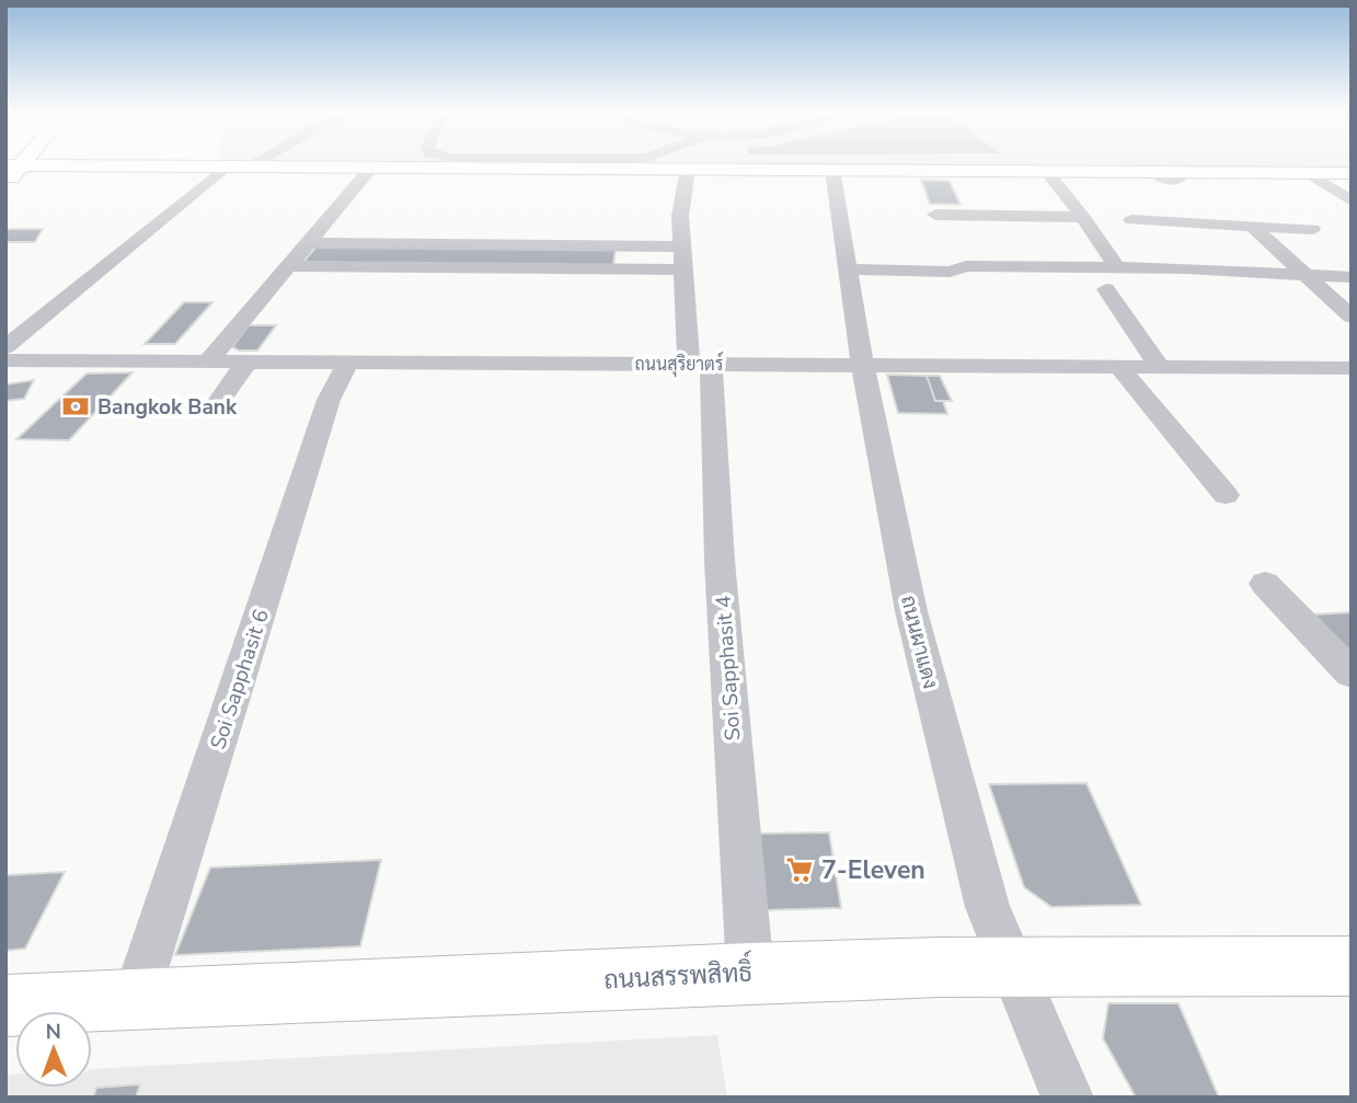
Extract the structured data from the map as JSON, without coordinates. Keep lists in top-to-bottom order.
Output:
{
  "streets": {
    "main road": ["ถนนสรรพสิทธิ์"],
    "street": [
      "ถนนสุริยาตร์",
      "ถนนผาแดง",
      "Soi Sapphasit 4",
      "Soi Sapphasit 6"
    ]
  },
  "crossings": [
    ["ถนนสุริยาตร์", "ถนนผาแดง"],
    ["ถนนสุริยาตร์", "Soi Sapphasit 4"],
    ["ถนนสุริยาตร์", "Soi Sapphasit 6"],
    ["ถนนผาแดง", "ถนนสรรพสิทธิ์"],
    ["Soi Sapphasit 4", "ถนนสรรพสิทธิ์"],
    ["Soi Sapphasit 6", "ถนนสรรพสิทธิ์"]
  ],
  "places": {
    "bank": ["Bangkok Bank"],
    "supermarket": ["7-Eleven"]
  },
  "north": "top"
}
